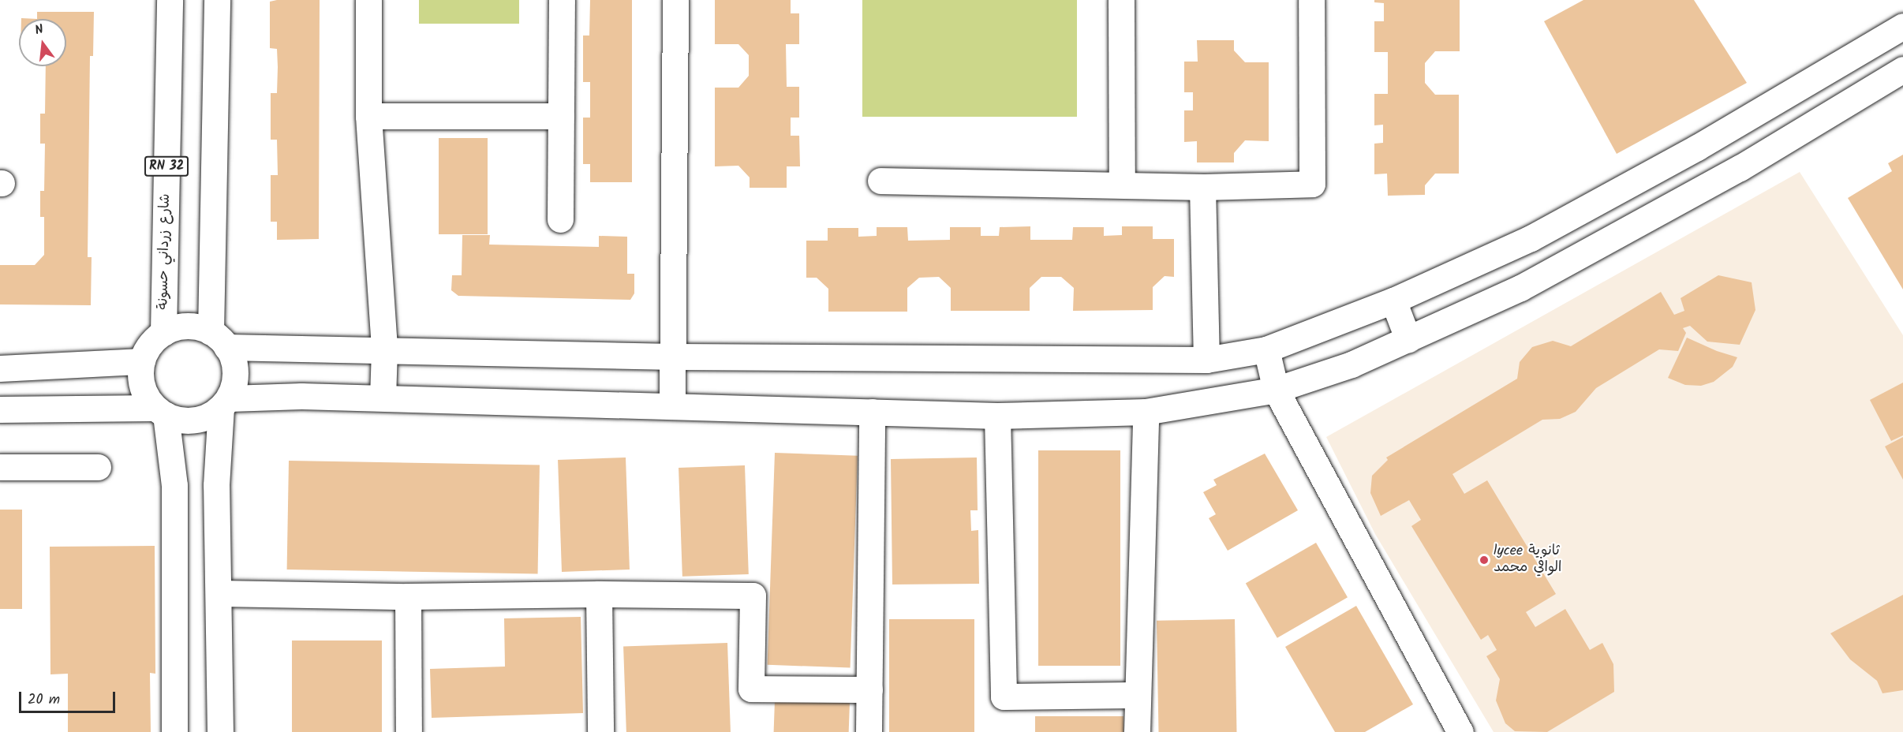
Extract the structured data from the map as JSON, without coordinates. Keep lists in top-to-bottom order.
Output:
{
  "streets": {
    "street": ["RN 32", "شارع زرداني حسونة"]
  },
  "places": ["lycee ثانوية الوافي محمد"],
  "scale_bar": "20 m",
  "north": "top"
}
